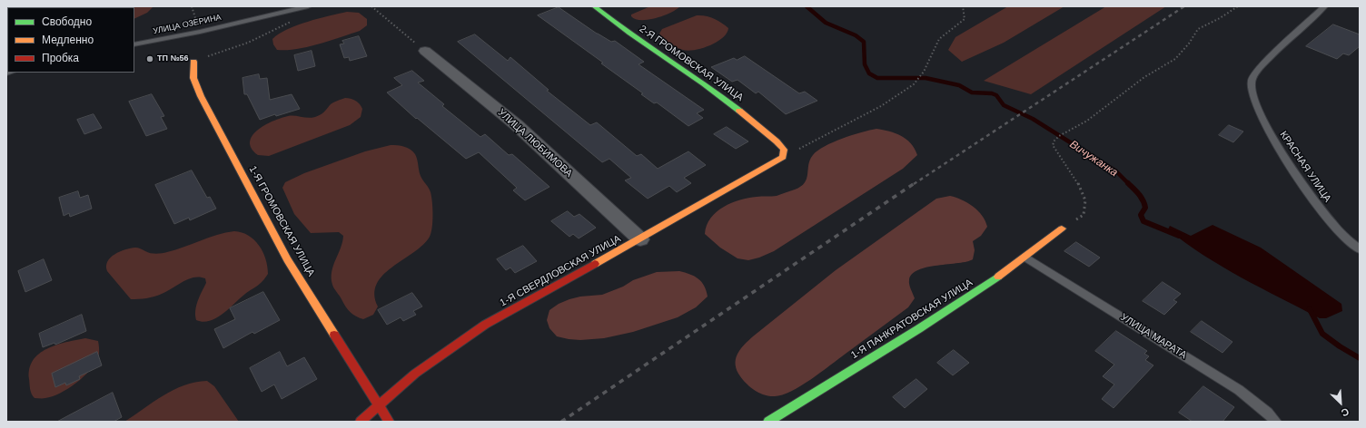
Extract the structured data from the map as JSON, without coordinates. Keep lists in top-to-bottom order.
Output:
{
  "streets": {
    "street": [
      "2-Я ГРОМОВСКАЯ УЛИЦА",
      "УЛИЦА ЛЮБИМОВА",
      "1-Я ГРОМОВСКАЯ УЛИЦА",
      "1-Я СВЕРДЛОВСКАЯ УЛИЦА",
      "1-Я ПАНКРАТОВСКАЯ УЛИЦА"
    ],
    "lane": ["УЛИЦА ОЗЕРИНА", "КРАСНАЯ УЛИЦА", "УЛИЦА МАРАТА"]
  },
  "crossings": [
    ["2-Я ГРОМОВСКАЯ УЛИЦА", "1-Я СВЕРДЛОВСКАЯ УЛИЦА"],
    ["УЛИЦА ЛЮБИМОВА", "1-Я СВЕРДЛОВСКАЯ УЛИЦА"],
    ["1-Я ГРОМОВСКАЯ УЛИЦА", "1-Я СВЕРДЛОВСКАЯ УЛИЦА"],
    ["1-Я ПАНКРАТОВСКАЯ УЛИЦА", "УЛИЦА МАРАТА"]
  ],
  "water": ["Вичужанка"],
  "places": ["ТП №56"],
  "legend": ["Свободно", "Медленно", "Пробка"],
  "north": "bottom right"
}
